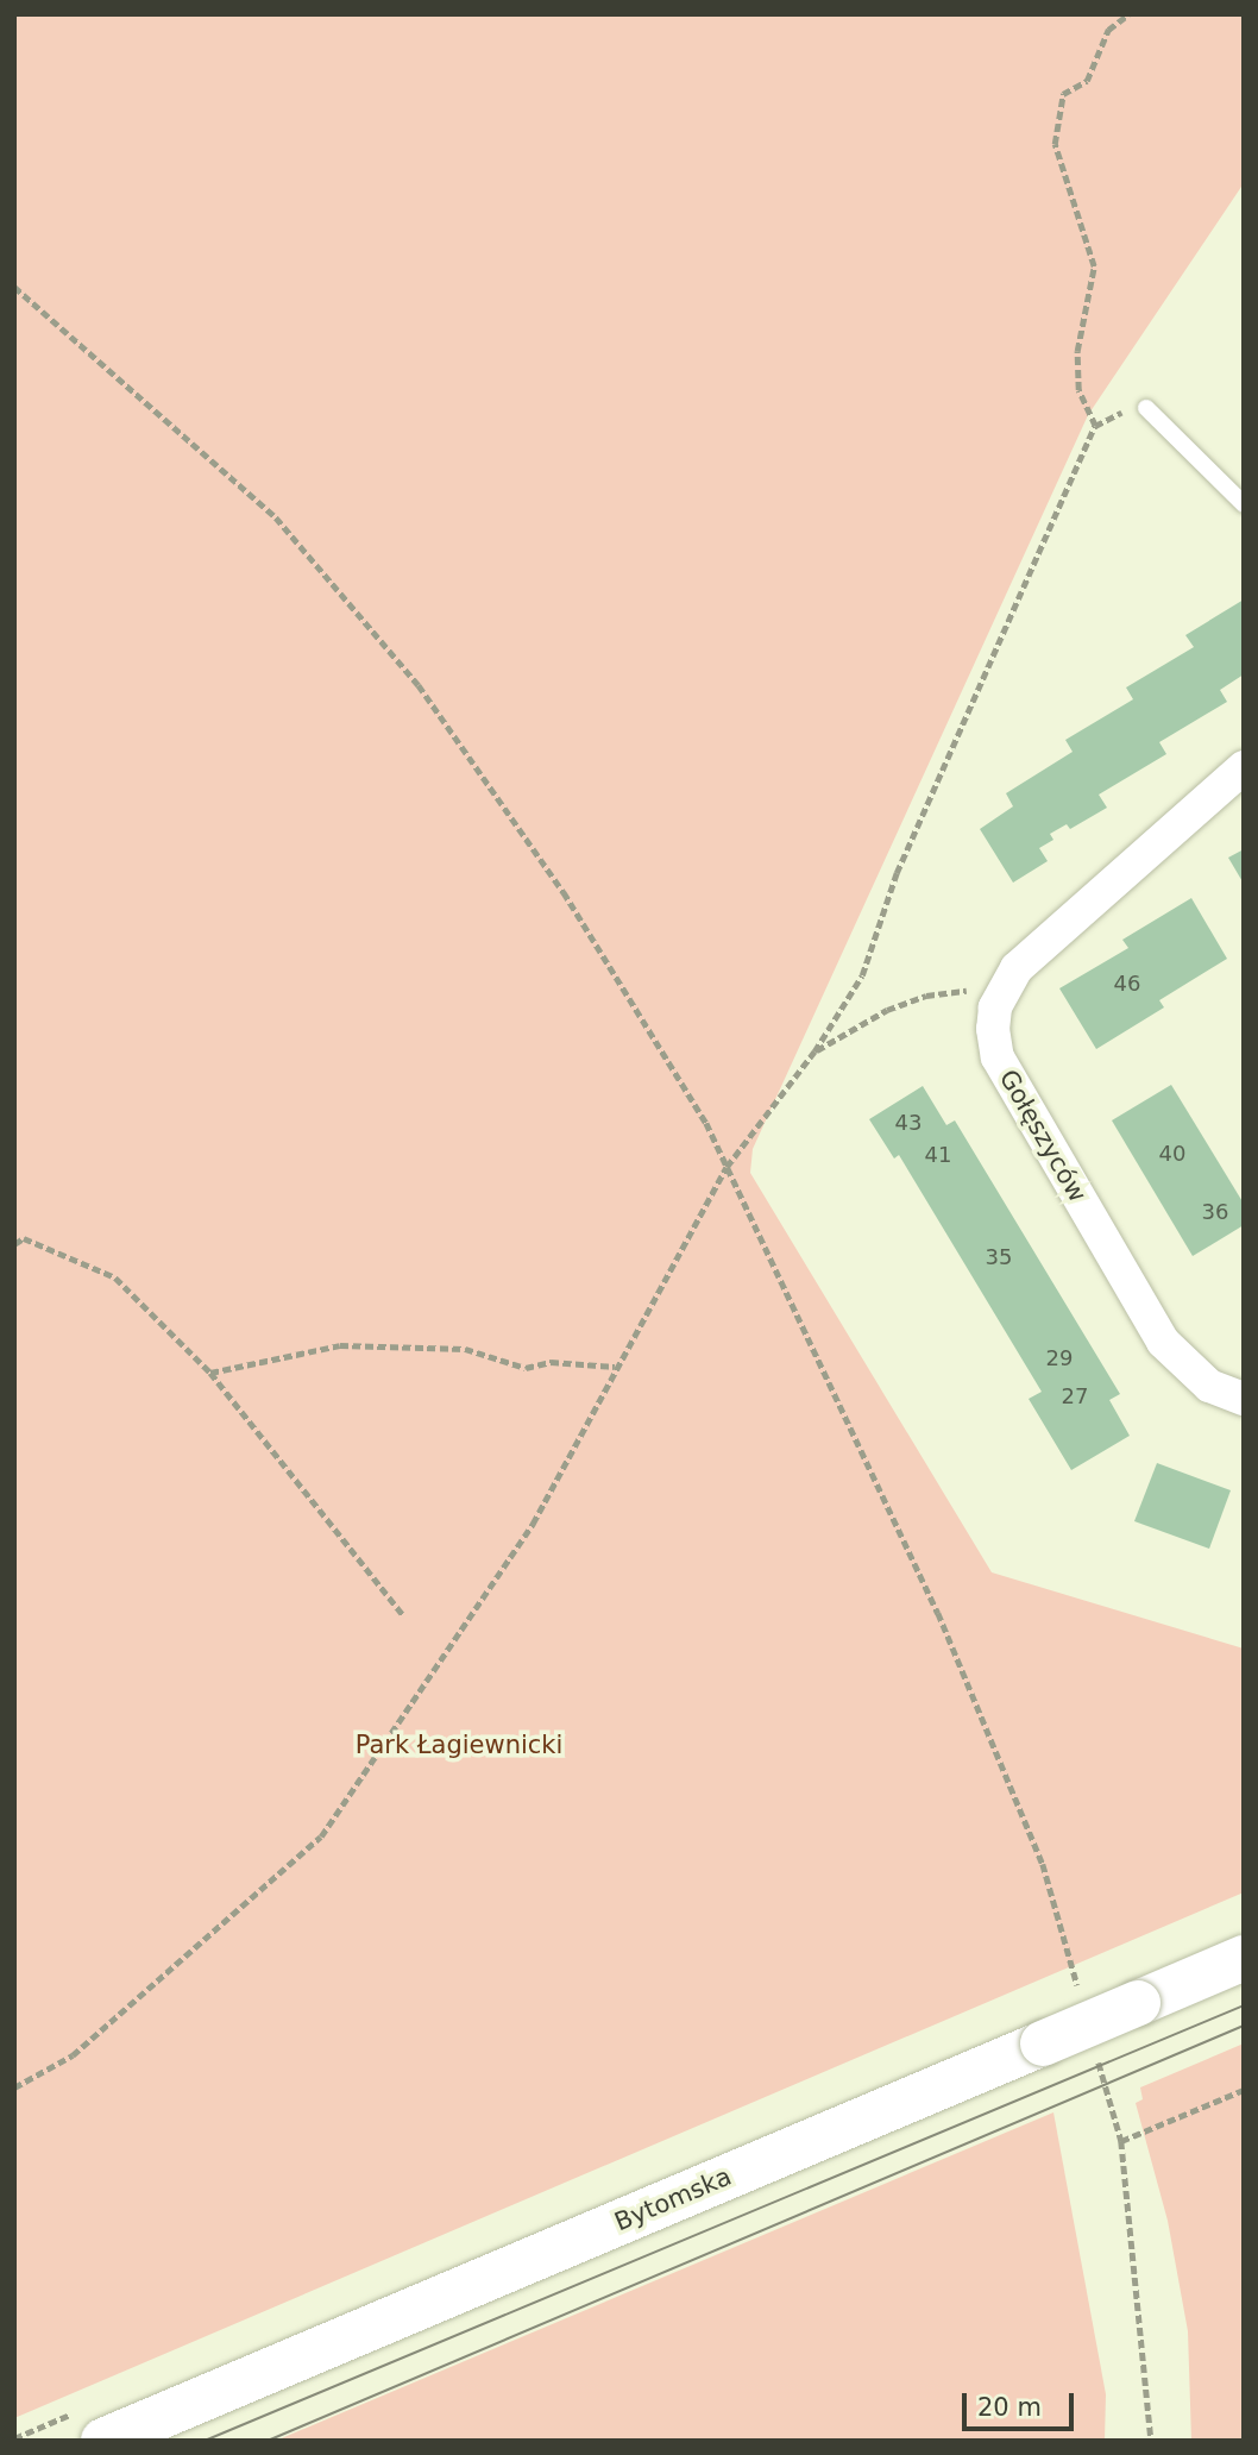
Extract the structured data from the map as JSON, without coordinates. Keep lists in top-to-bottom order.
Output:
{
  "streets": {
    "main road": ["Bytomska"],
    "street": ["Gołęszyców"]
  },
  "parks": ["Park Łagiewnicki"],
  "house_numbers": [
    "46",
    "43",
    "40",
    "41",
    "36",
    "35",
    "29",
    "27"
  ],
  "scale_bar": "20 m"
}
